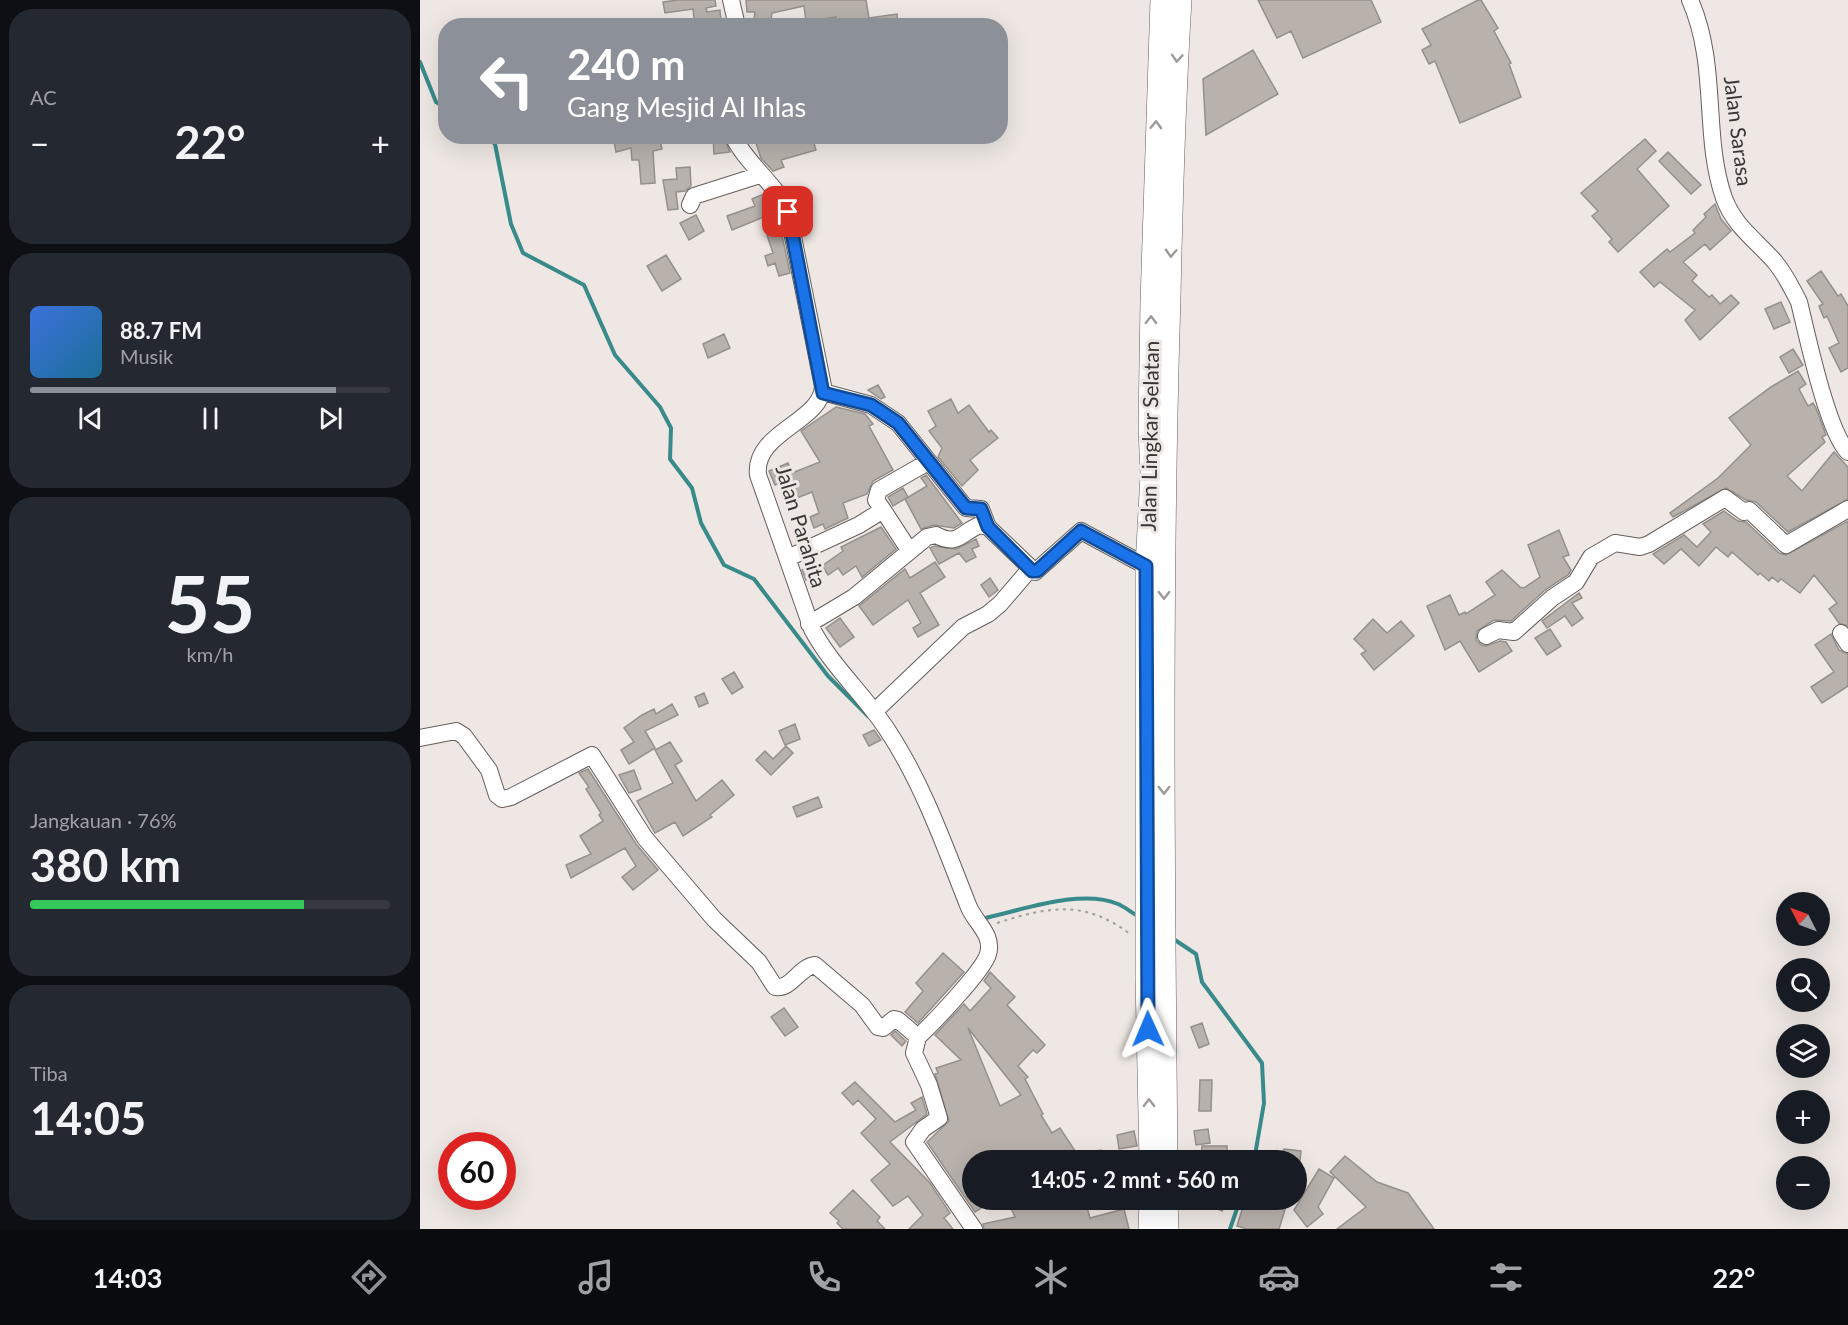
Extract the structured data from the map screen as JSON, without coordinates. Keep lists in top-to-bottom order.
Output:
{
  "streets": {
    "main road": ["Jalan Lingkar Selatan"],
    "street": ["Jalan Sarasa", "Jalan Parahita"]
  },
  "north": "top left",
  "page": {
    "tile": [
      "AC",
      ["55", "km/h"],
      ["Jangkauan · 76%", "380 km"],
      ["Tiba", "14:05"]
    ],
    "turn": ["240 m", "Gang Mesjid Al Ihlas"],
    "heat": ["−", "22°", "+"],
    "song": ["88.7 FM", "Musik"],
    "map_buttons": ["+", "−"],
    "limit": "60",
    "trip": "14:05 · 2 mnt · 560 m",
    "tabs": ["14:03", "22°"]
  }
}
